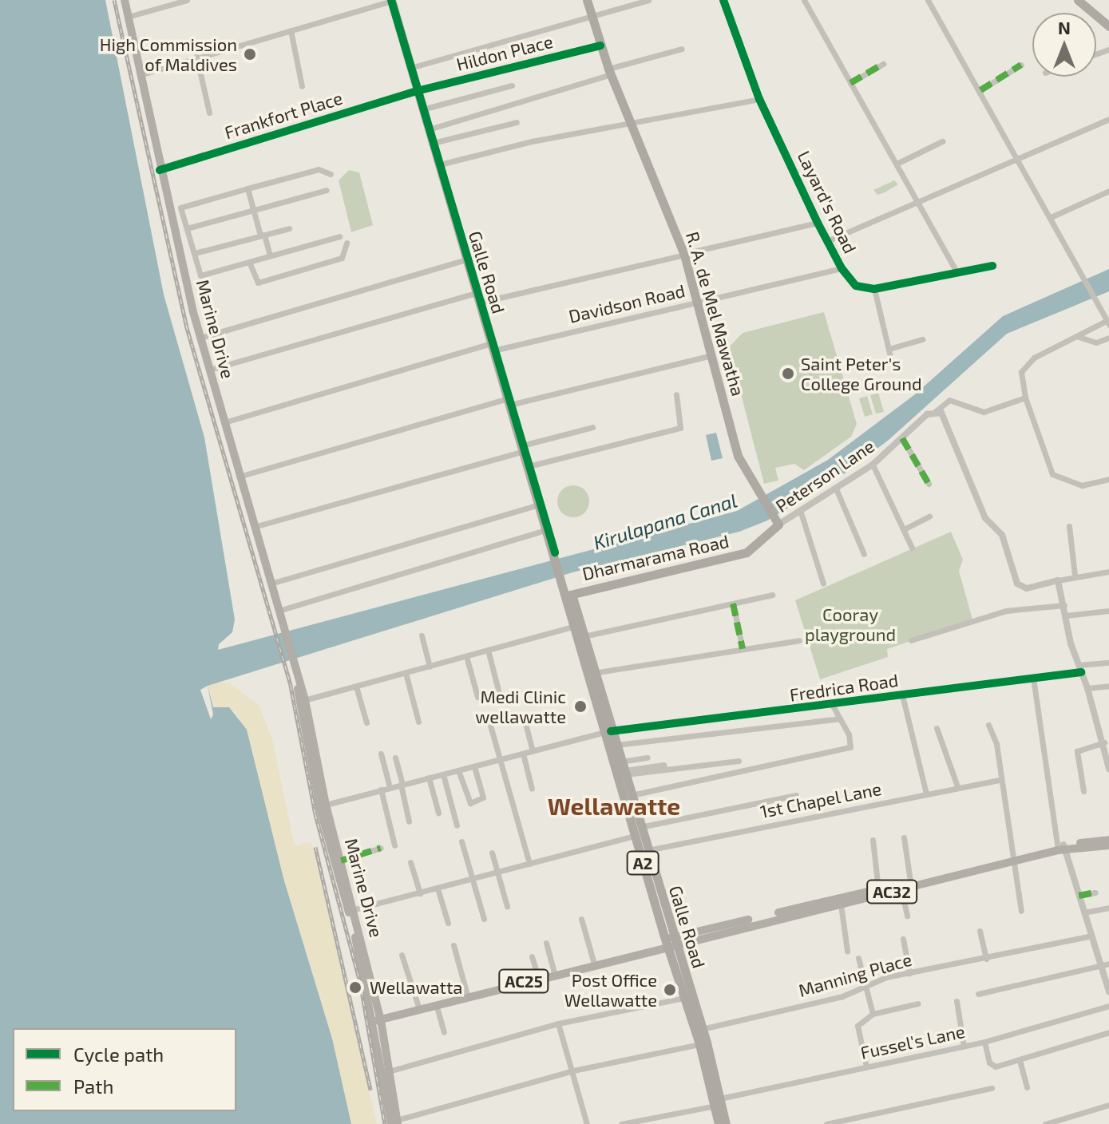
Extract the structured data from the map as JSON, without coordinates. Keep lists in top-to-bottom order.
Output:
{
  "streets": {
    "highway": [
      "Galle Road",
      "R. A. de Mel Mawatha",
      "Dharmarama Road",
      "A2"
    ],
    "main road": ["Marine Drive", "AC32", "AC25"],
    "street": [
      "Hildon Place",
      "Frankfort Place",
      "Layard's Road",
      "Davidson Road",
      "Peterson Lane",
      "Fredrica Road",
      "1st Chapel Lane",
      "Manning Place",
      "Fussel's Lane"
    ]
  },
  "crossings": [
    ["Hildon Place", "Frankfort Place"],
    ["Hildon Place", "Galle Road"],
    ["Hildon Place", "R. A. de Mel Mawatha"],
    ["Frankfort Place", "Galle Road"],
    ["Frankfort Place", "Marine Drive"],
    ["Layard's Road", "Davidson Road"],
    ["Galle Road", "Davidson Road"],
    ["Galle Road", "Dharmarama Road"],
    ["Galle Road", "Fredrica Road"],
    ["Galle Road", "1st Chapel Lane"],
    ["Galle Road", "AC32"],
    ["Galle Road", "Manning Place"],
    ["Galle Road", "AC25"],
    ["Galle Road", "Fussel's Lane"],
    ["Davidson Road", "R. A. de Mel Mawatha"],
    ["Davidson Road", "Marine Drive"],
    ["R. A. de Mel Mawatha", "Peterson Lane"],
    ["R. A. de Mel Mawatha", "Dharmarama Road"],
    ["Marine Drive", "Fredrica Road"],
    ["Marine Drive", "AC25"],
    ["Peterson Lane", "Dharmarama Road"],
    ["Fredrica Road", "1st Chapel Lane"],
    ["AC32", "AC25"]
  ],
  "districts": ["Wellawatte"],
  "water": ["Kirulapana Canal"],
  "parks": ["Cooray playground"],
  "places": [
    "High Commission of Maldives",
    "Saint Peter's College Ground",
    "Medi Clinic wellawatte",
    "Wellawatta",
    "Post Office Wellawatte"
  ],
  "legend": ["Cycle path", "Path"],
  "north": "top"
}
